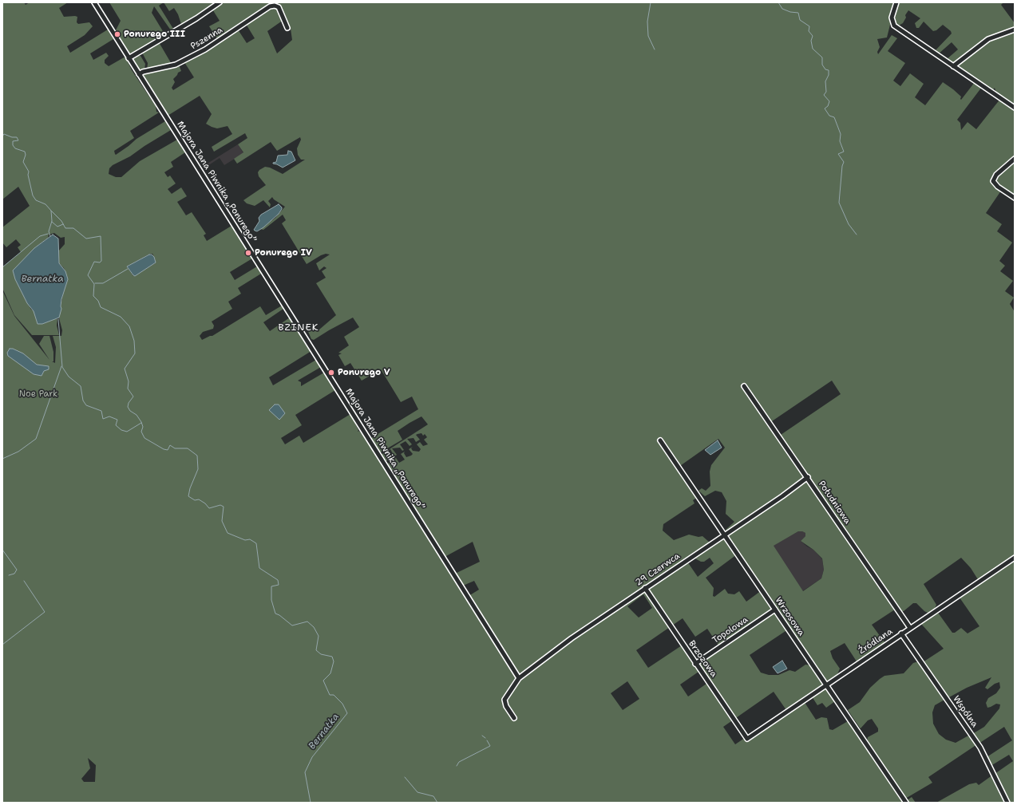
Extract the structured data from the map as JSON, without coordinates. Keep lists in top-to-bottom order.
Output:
{
  "streets": {
    "street": [
      "Pszenna",
      "Majora Jana Piwnika „Ponurego”",
      "Południowa",
      "29 Czerwca",
      "Wrzosowa",
      "Topolowa",
      "Źródlana",
      "Brzozowa",
      "Wspólna"
    ]
  },
  "crossings": [
    ["Pszenna", "Majora Jana Piwnika „Ponurego”"],
    ["Majora Jana Piwnika „Ponurego”", "29 Czerwca"],
    ["Południowa", "29 Czerwca"],
    ["Południowa", "Źródlana"],
    ["29 Czerwca", "Wrzosowa"],
    ["29 Czerwca", "Brzozowa"],
    ["Wrzosowa", "Topolowa"],
    ["Wrzosowa", "Źródlana"],
    ["Topolowa", "Brzozowa"],
    ["Źródlana", "Brzozowa"],
    ["Źródlana", "Wspólna"]
  ],
  "districts": ["BZINEK"],
  "water": ["Bernatka"],
  "parks": ["Noe Park"],
  "places": ["Ponurego III", "Ponurego IV", "Ponurego V"]
}
